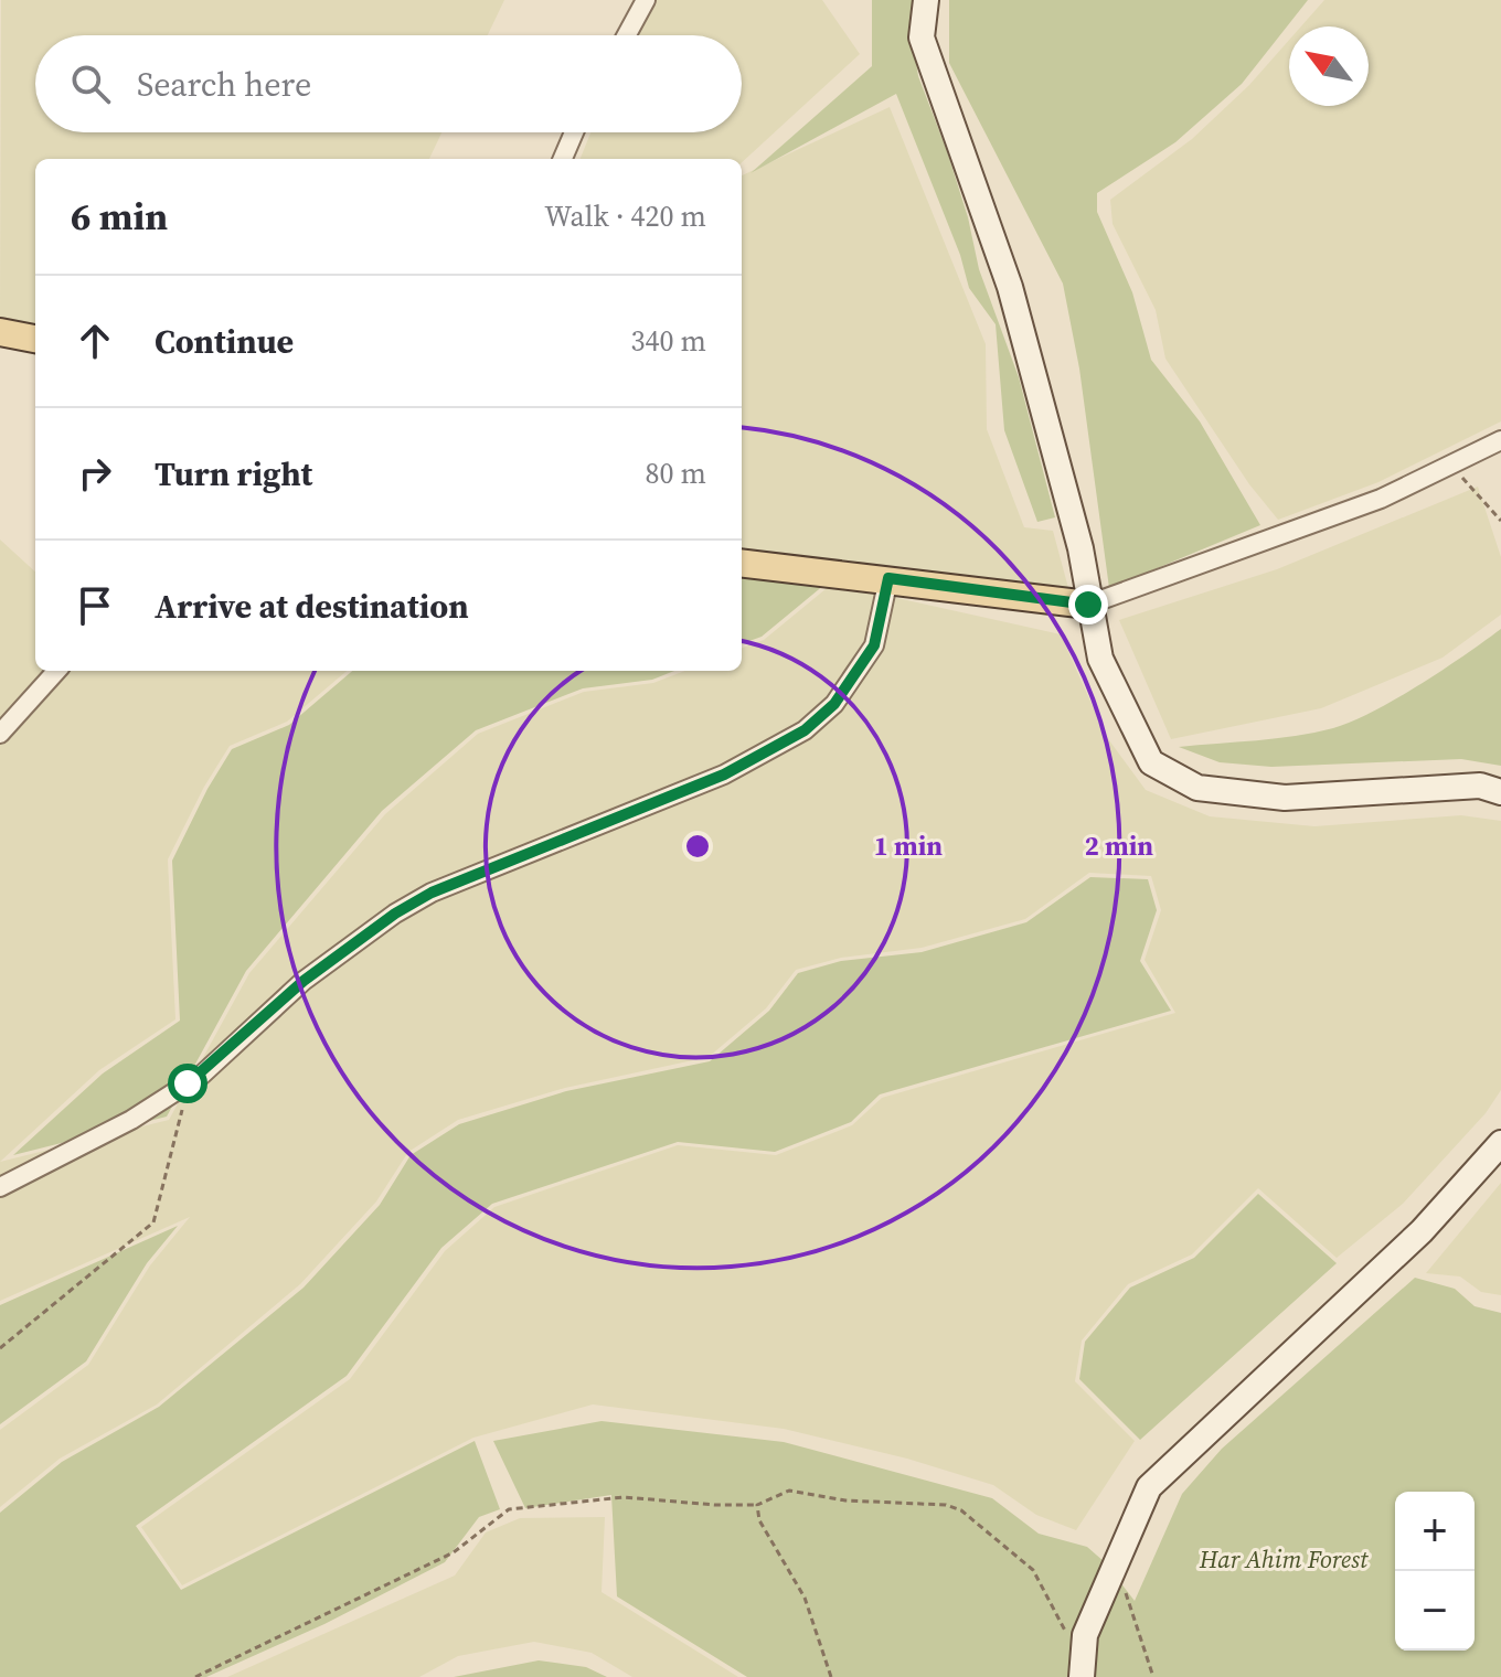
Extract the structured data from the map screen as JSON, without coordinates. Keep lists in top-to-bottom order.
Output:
{
  "parks": ["Har Ahim Forest"],
  "north": "top left",
  "page": {
    "search": "Search here",
    "heading": ["6 min", "Walk · 420 m"],
    "list": [
      ["Continue", "340 m"],
      ["Turn right", "80 m"],
      "Arrive at destination"
    ],
    "map_buttons": ["+", "−"]
  },
  "rings": ["1 min", "2 min"]
}
